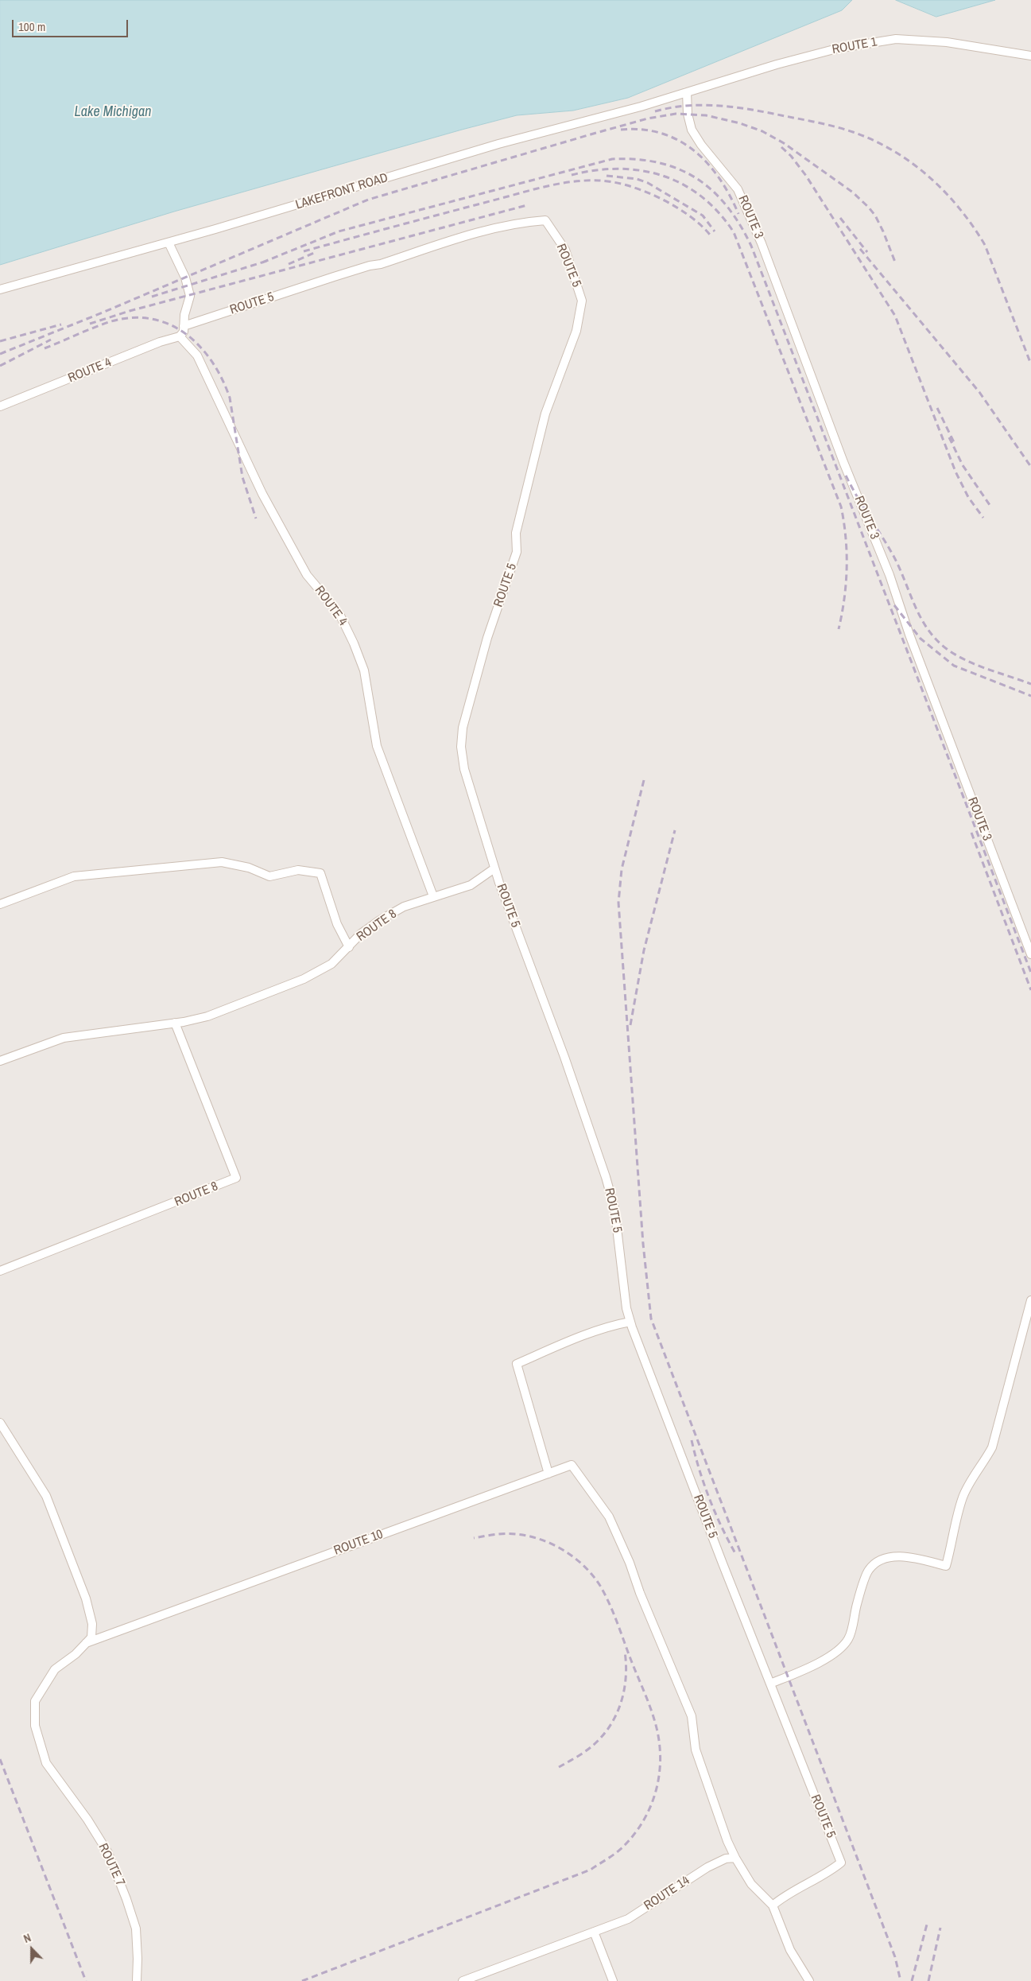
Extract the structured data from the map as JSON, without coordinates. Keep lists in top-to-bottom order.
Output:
{
  "streets": {
    "street": [
      "ROUTE 1",
      "LAKEFRONT ROAD",
      "ROUTE 3",
      "ROUTE 5",
      "ROUTE 4",
      "ROUTE 8",
      "ROUTE 10",
      "ROUTE 7",
      "ROUTE 14"
    ]
  },
  "crossings": [
    ["ROUTE 1", "LAKEFRONT ROAD"],
    ["ROUTE 1", "ROUTE 3"],
    ["LAKEFRONT ROAD", "ROUTE 3"],
    ["ROUTE 5", "ROUTE 8"],
    ["ROUTE 4", "ROUTE 8"],
    ["ROUTE 10", "ROUTE 7"],
    ["ROUTE 10", "ROUTE 14"]
  ],
  "water": ["Lake Michigan"],
  "scale_bar": "100 m",
  "north": "top"
}
